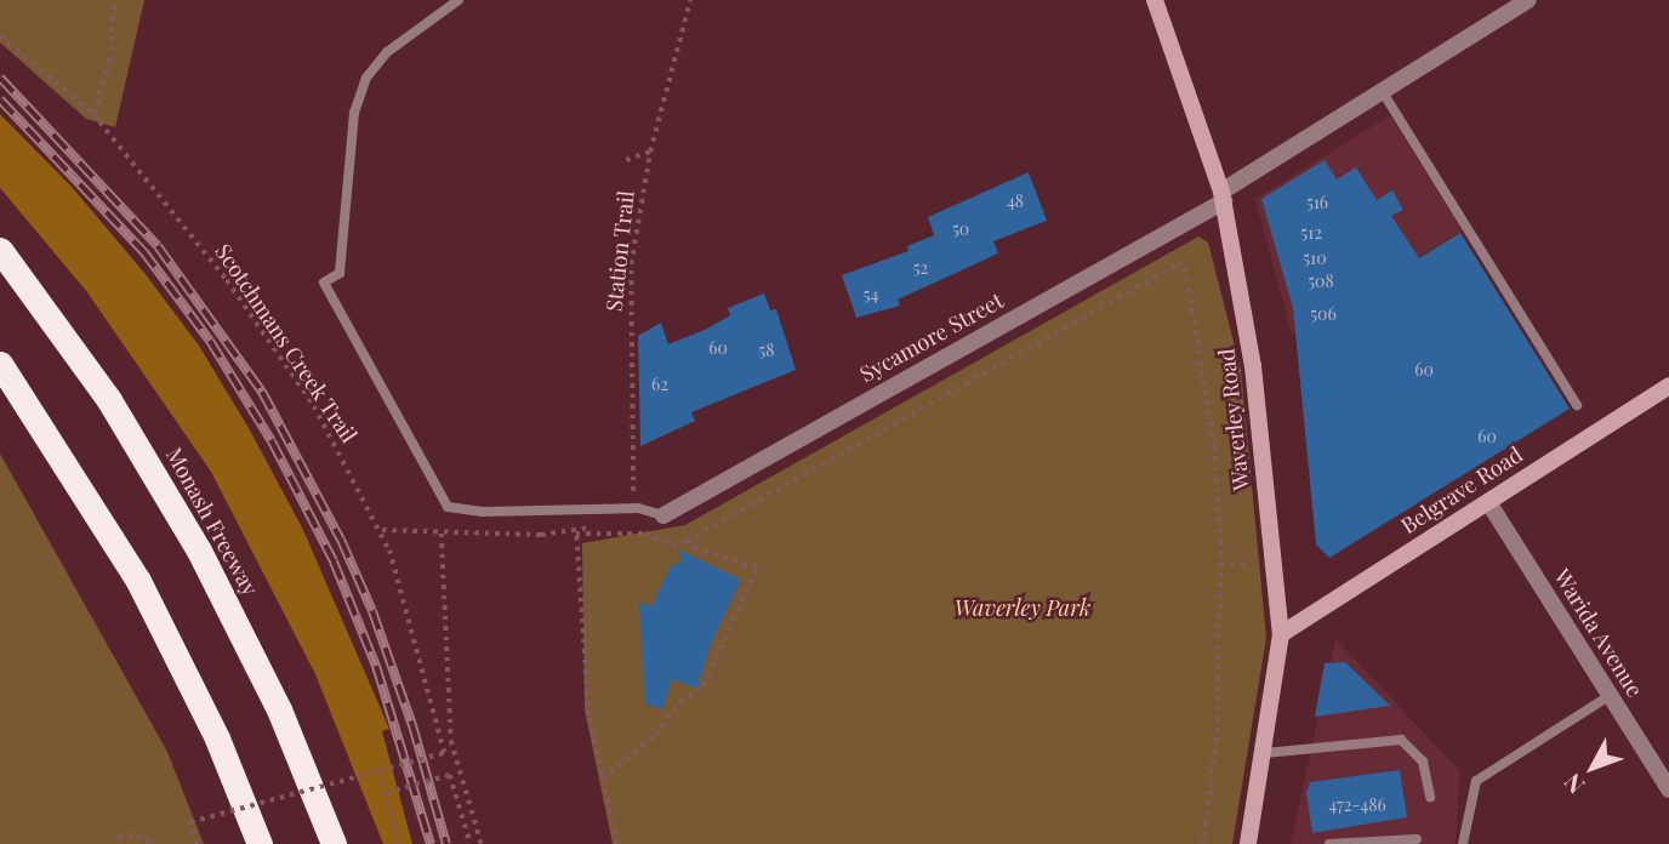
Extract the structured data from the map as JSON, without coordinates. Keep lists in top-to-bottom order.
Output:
{
  "streets": {
    "highway": ["Monash Freeway"],
    "main road": ["Waverley Road", "Belgrave Road"],
    "street": ["Sycamore Street", "Warida Avenue"],
    "path": ["Station Trail", "Scotchmans Creek Trail"]
  },
  "crossings": [
    ["Sycamore Street", "Waverley Road"],
    ["Waverley Road", "Belgrave Road"],
    ["Belgrave Road", "Warida Avenue"]
  ],
  "parks": ["Waverley Park"],
  "house_numbers": [
    "48",
    "516",
    "50",
    "512",
    "510",
    "52",
    "508",
    "54",
    "506",
    "60",
    "58",
    "60",
    "62",
    "60",
    "472-486"
  ],
  "north": "bottom left"
}
